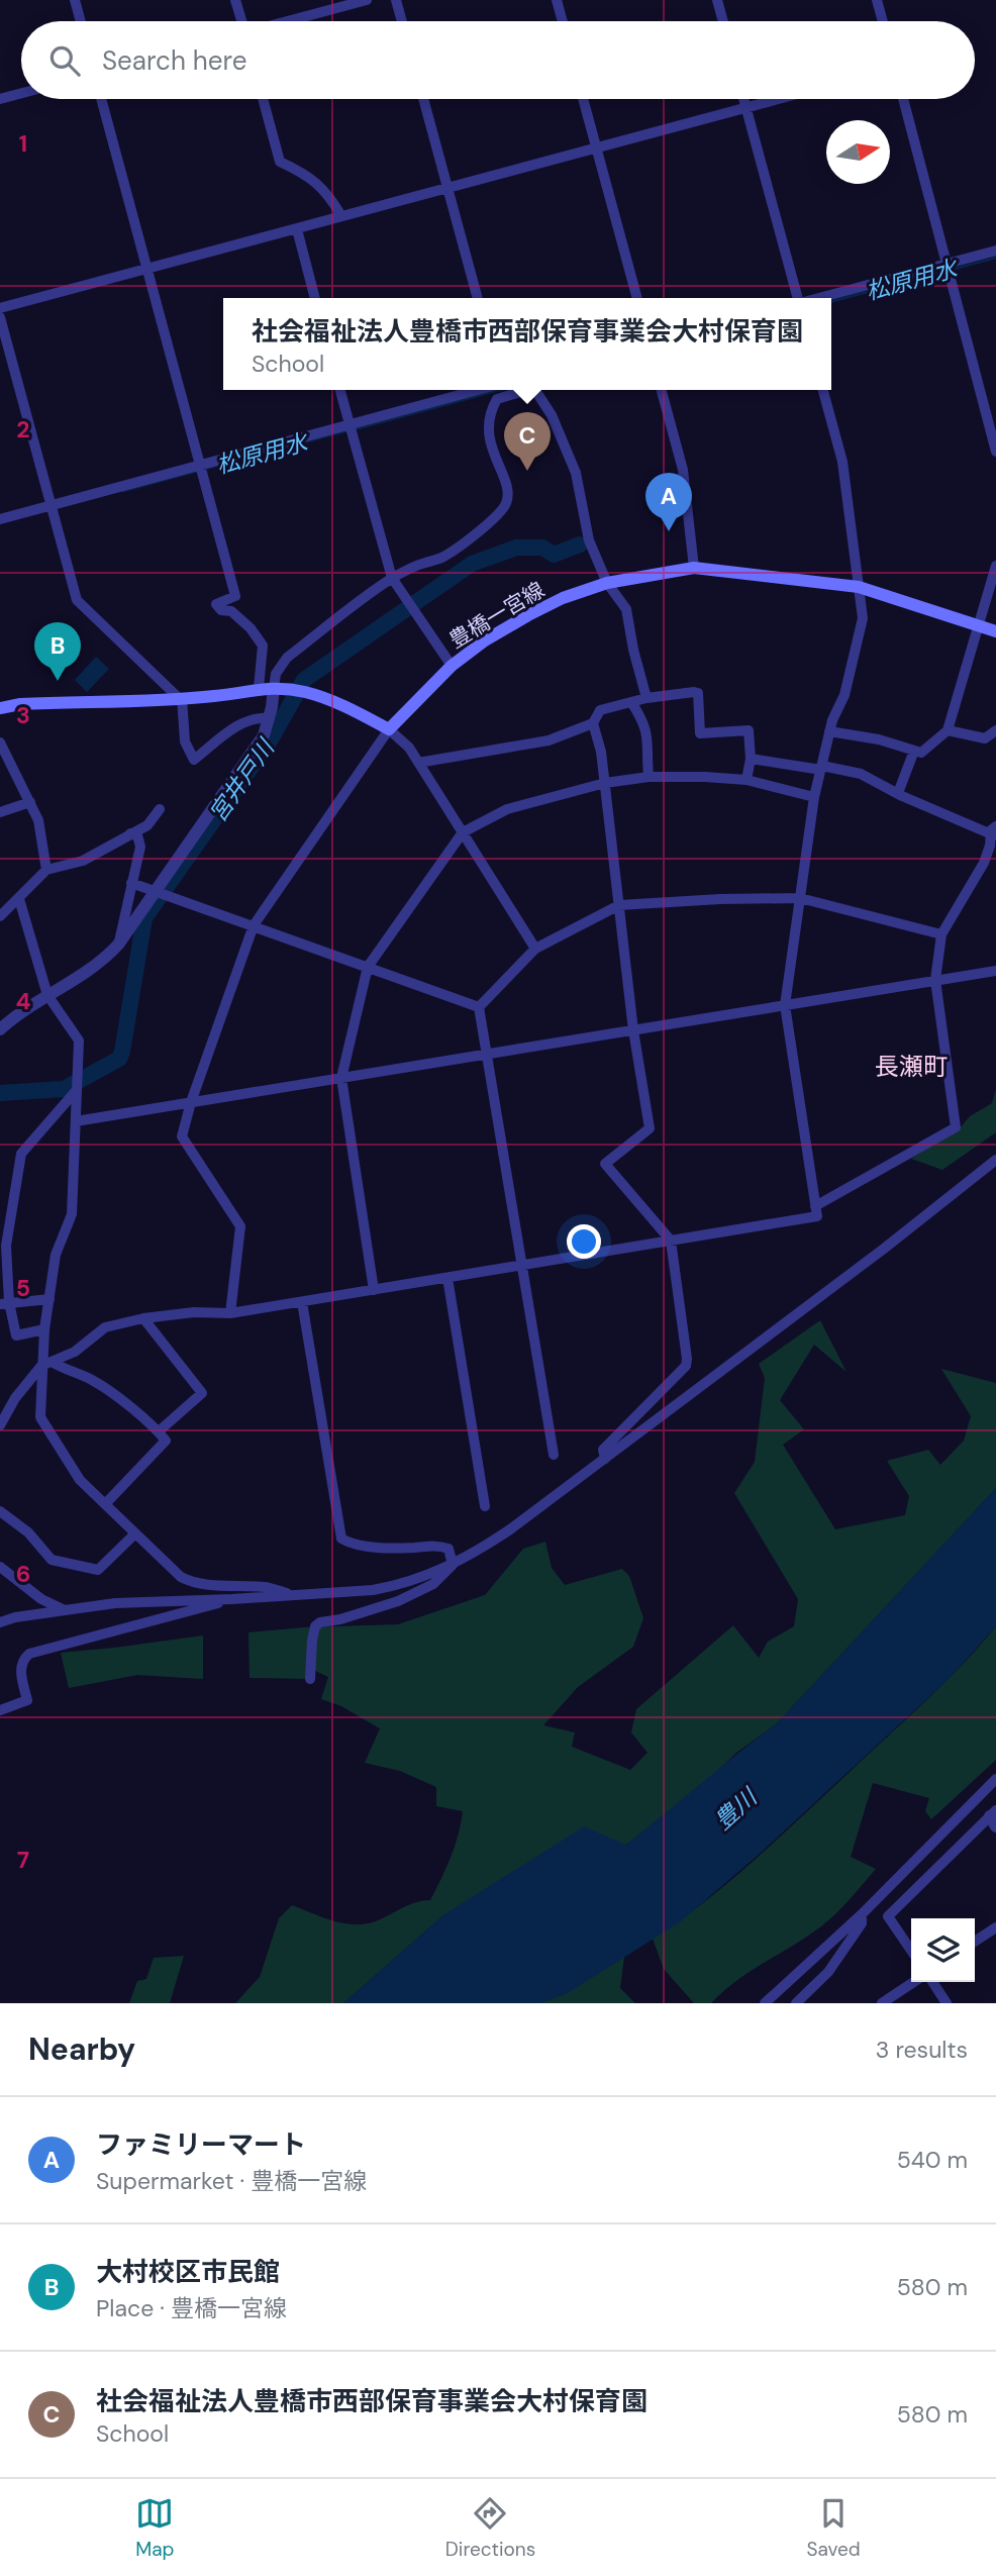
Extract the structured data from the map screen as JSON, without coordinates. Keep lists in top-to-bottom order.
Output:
{
  "streets": {
    "main road": ["豊橋一宮線"]
  },
  "districts": ["長瀬町"],
  "water": ["松原用水", "宮井戸川", "豊川"],
  "north": "right",
  "page": {
    "search": "Search here",
    "popup": ["社会福祉法人豊橋市西部保育事業会大村保育園", "School"],
    "pins": ["C", "A", "B"],
    "heading": ["Nearby", "3 results"],
    "list": [
      {
        "mark": "A",
        "name": "ファミリーマート",
        "note": "Supermarket · 豊橋一宮線",
        "value": "540 m"
      },
      {
        "mark": "B",
        "name": "大村校区市民館",
        "note": "Place · 豊橋一宮線",
        "value": "580 m"
      },
      {
        "mark": "C",
        "name": "社会福祉法人豊橋市西部保育事業会大村保育園",
        "note": "School",
        "value": "580 m"
      }
    ],
    "nav": ["Map", "Directions", "Saved"]
  },
  "grid": {
    "rows": [
      "1",
      "2",
      "3",
      "4",
      "5",
      "6",
      "7"
    ]
  }
}
